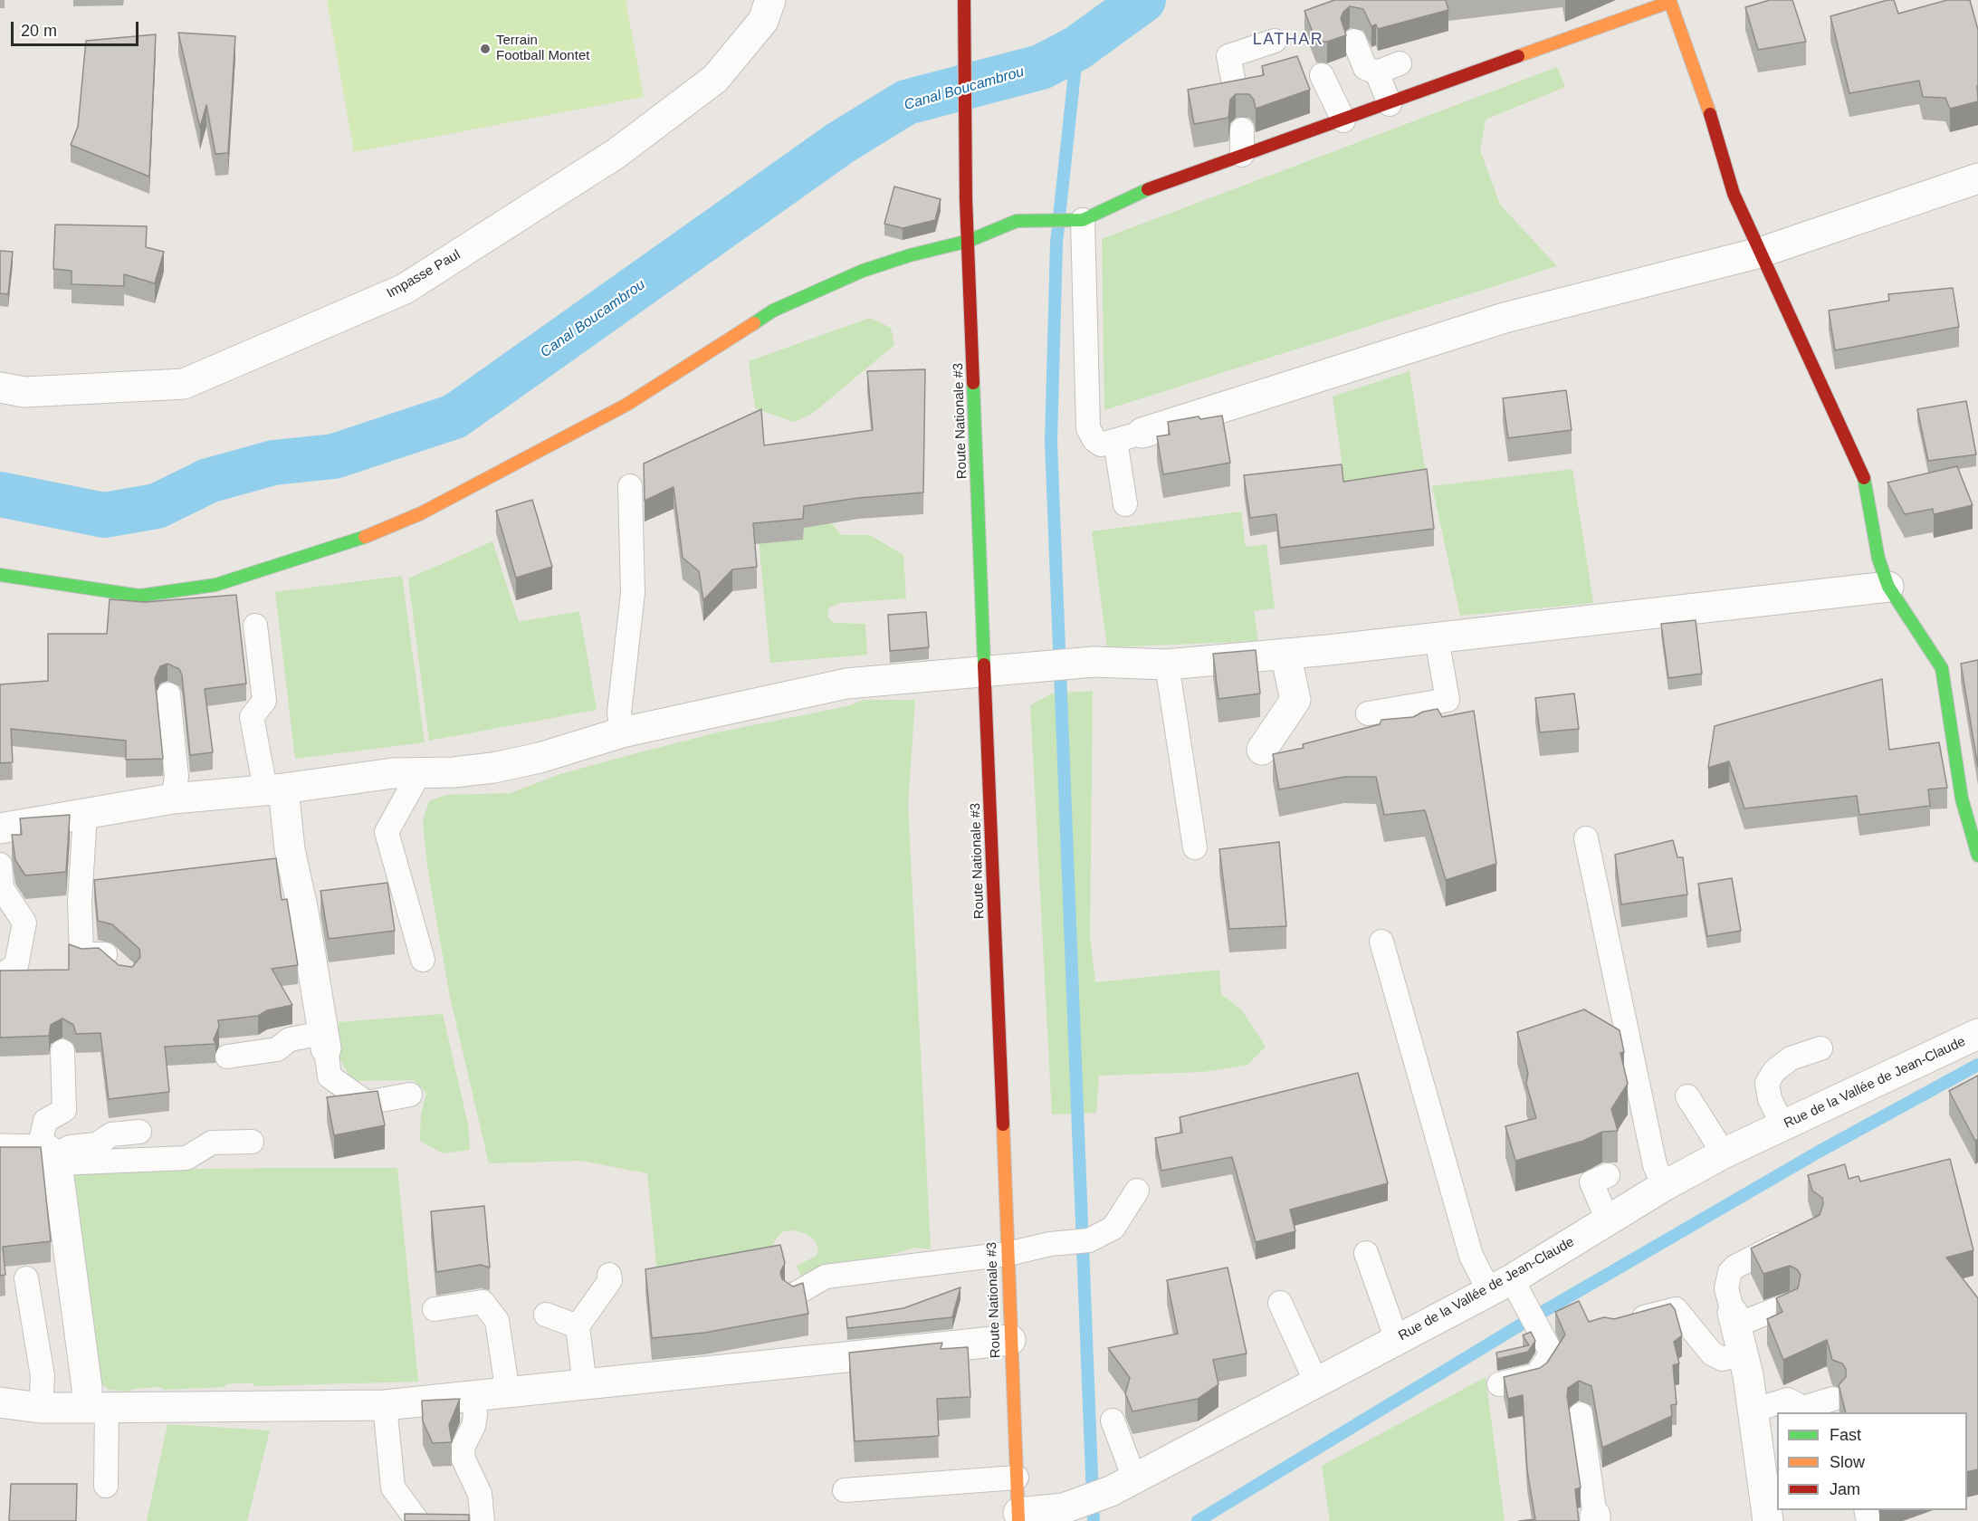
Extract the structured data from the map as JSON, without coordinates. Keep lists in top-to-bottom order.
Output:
{
  "streets": {
    "street": ["Impasse Paul", "Route Nationale #3", "Rue de la Vallée de Jean-Claude"]
  },
  "crossings": [
    ["Route Nationale #3", "Rue de la Vallée de Jean-Claude"]
  ],
  "districts": ["LATHAR"],
  "water": ["Canal Boucambrou"],
  "places": ["Terrain Football Montet"],
  "legend": ["Fast", "Slow", "Jam"],
  "scale_bar": "20 m"
}
